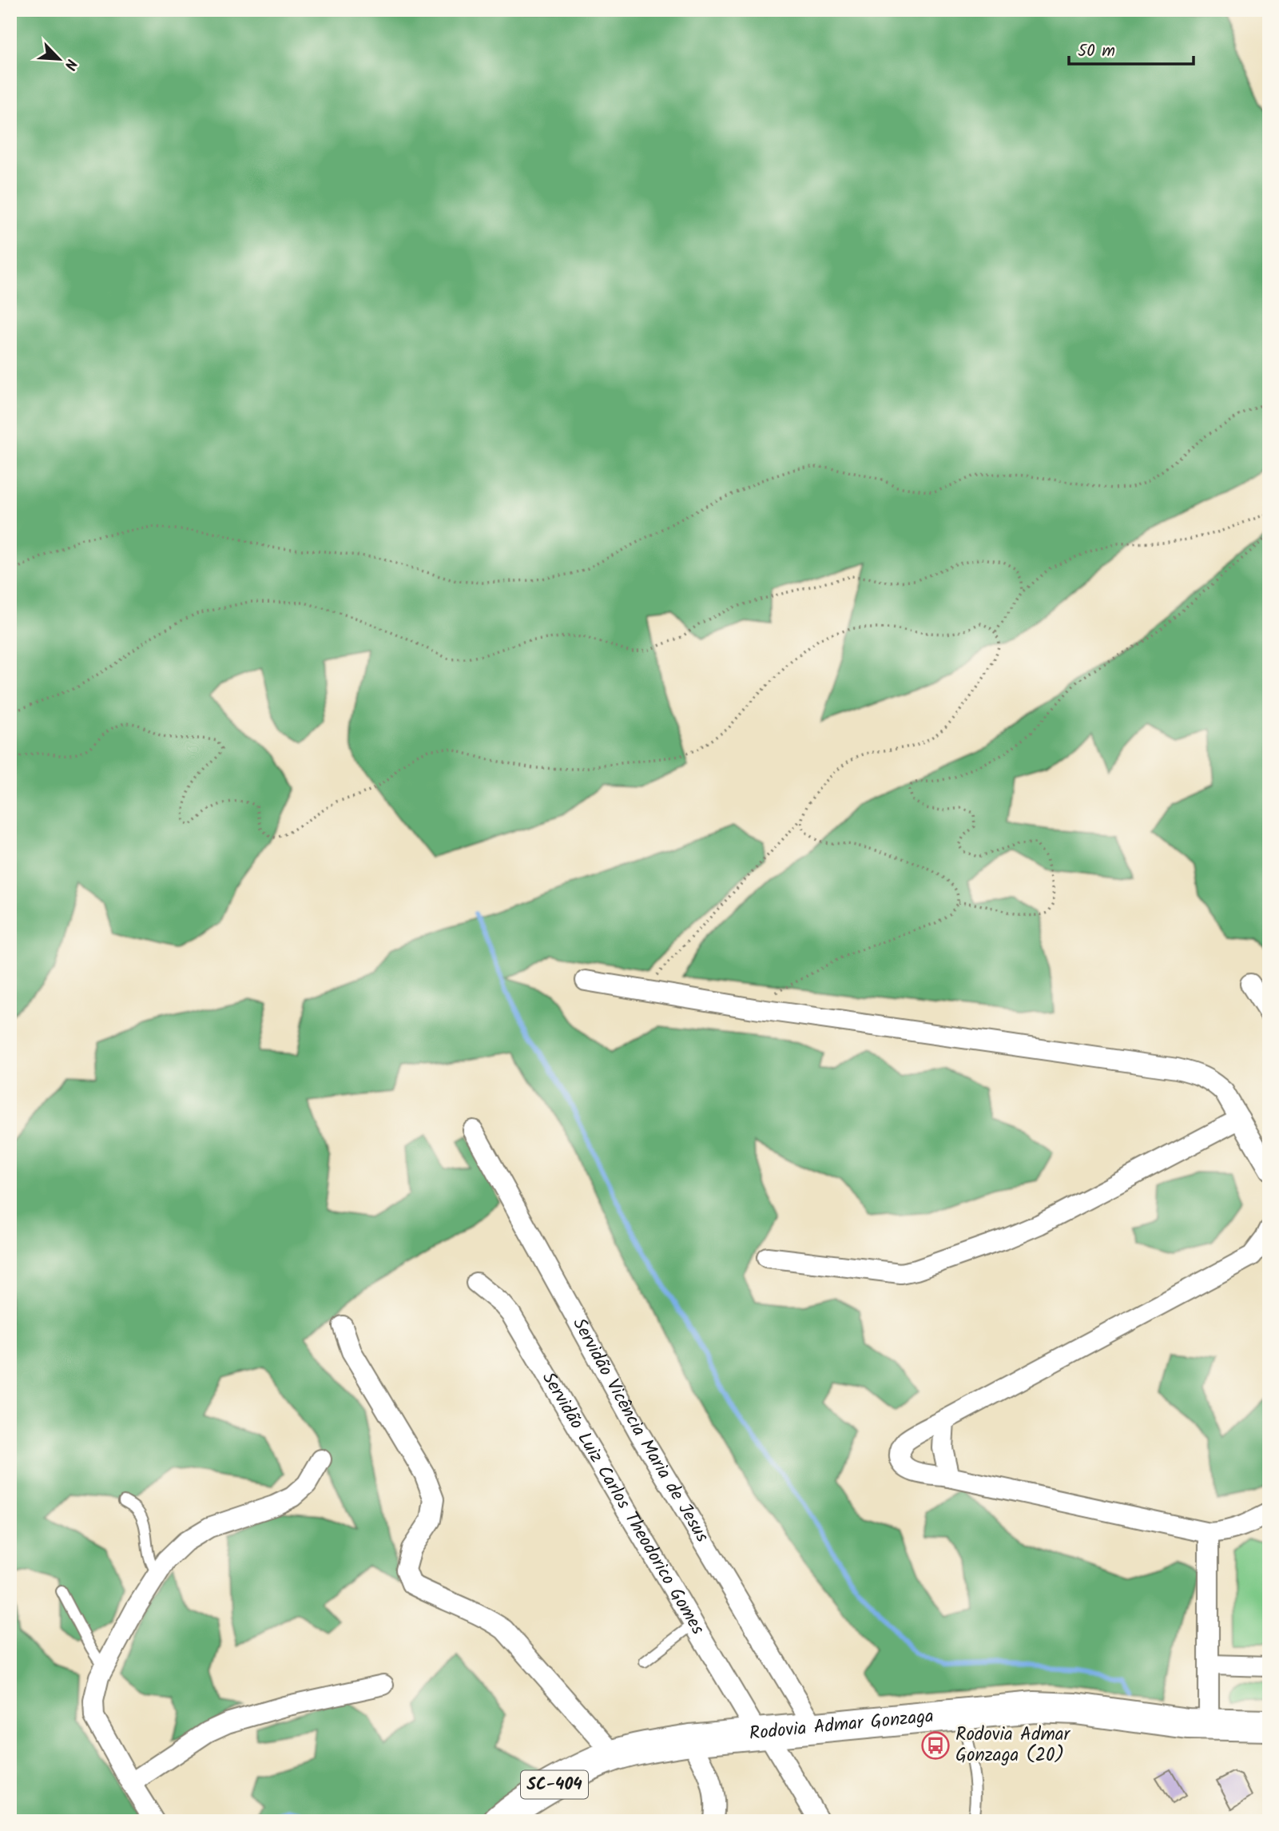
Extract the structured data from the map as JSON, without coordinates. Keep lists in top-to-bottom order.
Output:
{
  "streets": {
    "main road": ["Rodovia Admar Gonzaga", "SC-404"],
    "street": ["Servidão Vicência Maria de Jesus", "Servidão Luiz Carlos Theodorico Gomes"]
  },
  "crossings": [
    ["Servidão Vicência Maria de Jesus", "Rodovia Admar Gonzaga"],
    ["Servidão Luiz Carlos Theodorico Gomes", "Rodovia Admar Gonzaga"]
  ],
  "places": {
    "bus stop": ["Rodovia Admar Gonzaga (20)"]
  },
  "scale_bar": "50 m",
  "north": "bottom right"
}
